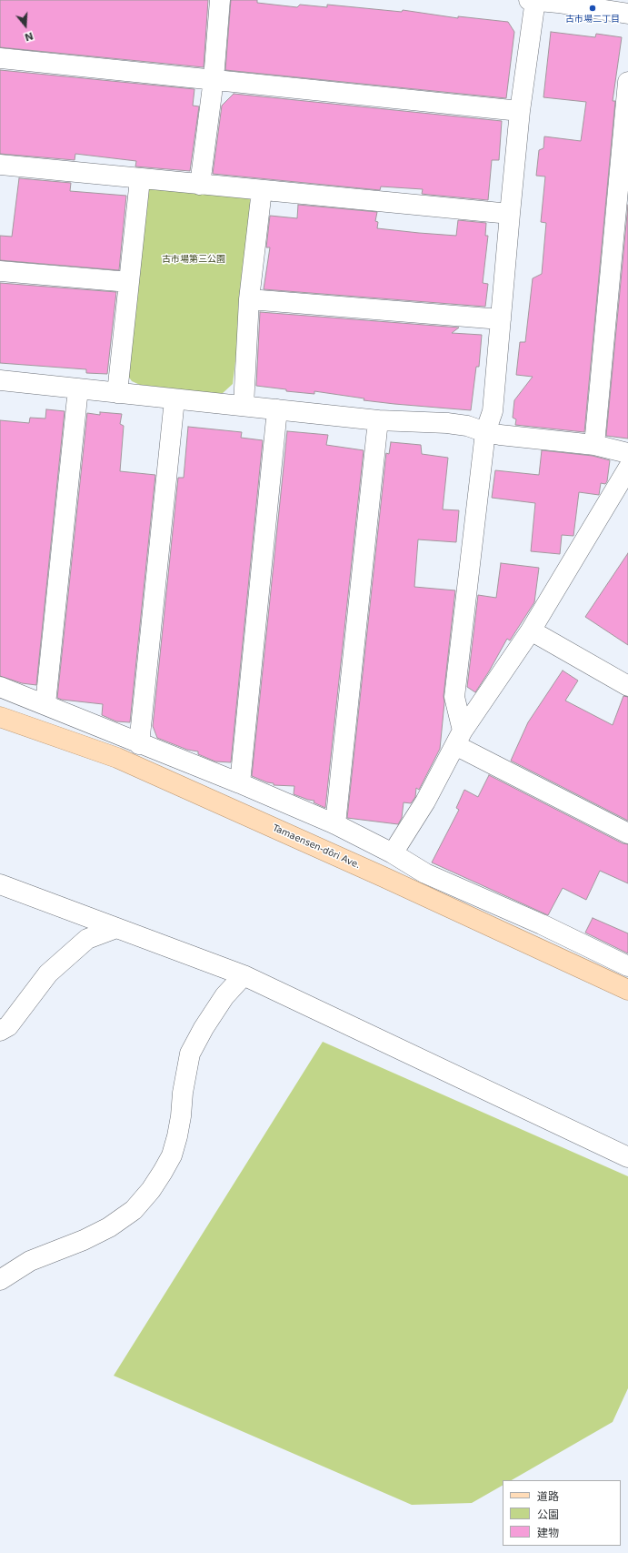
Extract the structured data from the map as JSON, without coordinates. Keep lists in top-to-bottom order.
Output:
{
  "streets": {
    "main road": ["Tamaensen-dōri Ave."]
  },
  "parks": ["古市場第三公園"],
  "places": ["古市場二丁目"],
  "legend": ["道路", "公園", "建物"],
  "north": "bottom"
}
